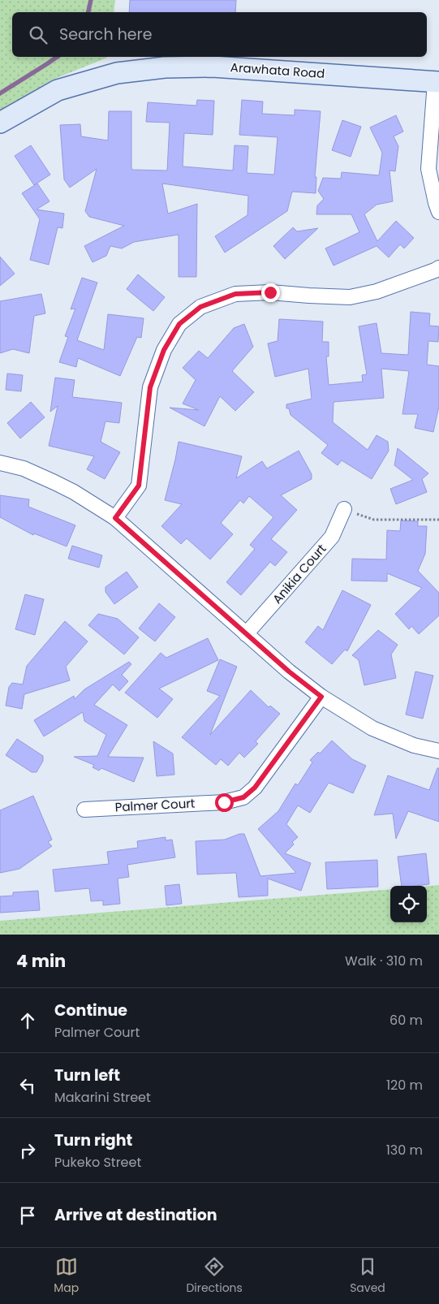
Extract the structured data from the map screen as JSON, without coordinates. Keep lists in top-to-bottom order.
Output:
{
  "streets": {
    "main road": ["Arawhata Road"],
    "street": ["Anikia Court", "Palmer Court"]
  },
  "page": {
    "search": "Search here",
    "heading": ["4 min", "Walk · 310 m"],
    "list": [
      ["Continue", "Palmer Court", "60 m"],
      ["Turn left", "Makarini Street", "120 m"],
      ["Turn right", "Pukeko Street", "130 m"],
      "Arrive at destination"
    ],
    "nav": ["Map", "Directions", "Saved"]
  }
}
